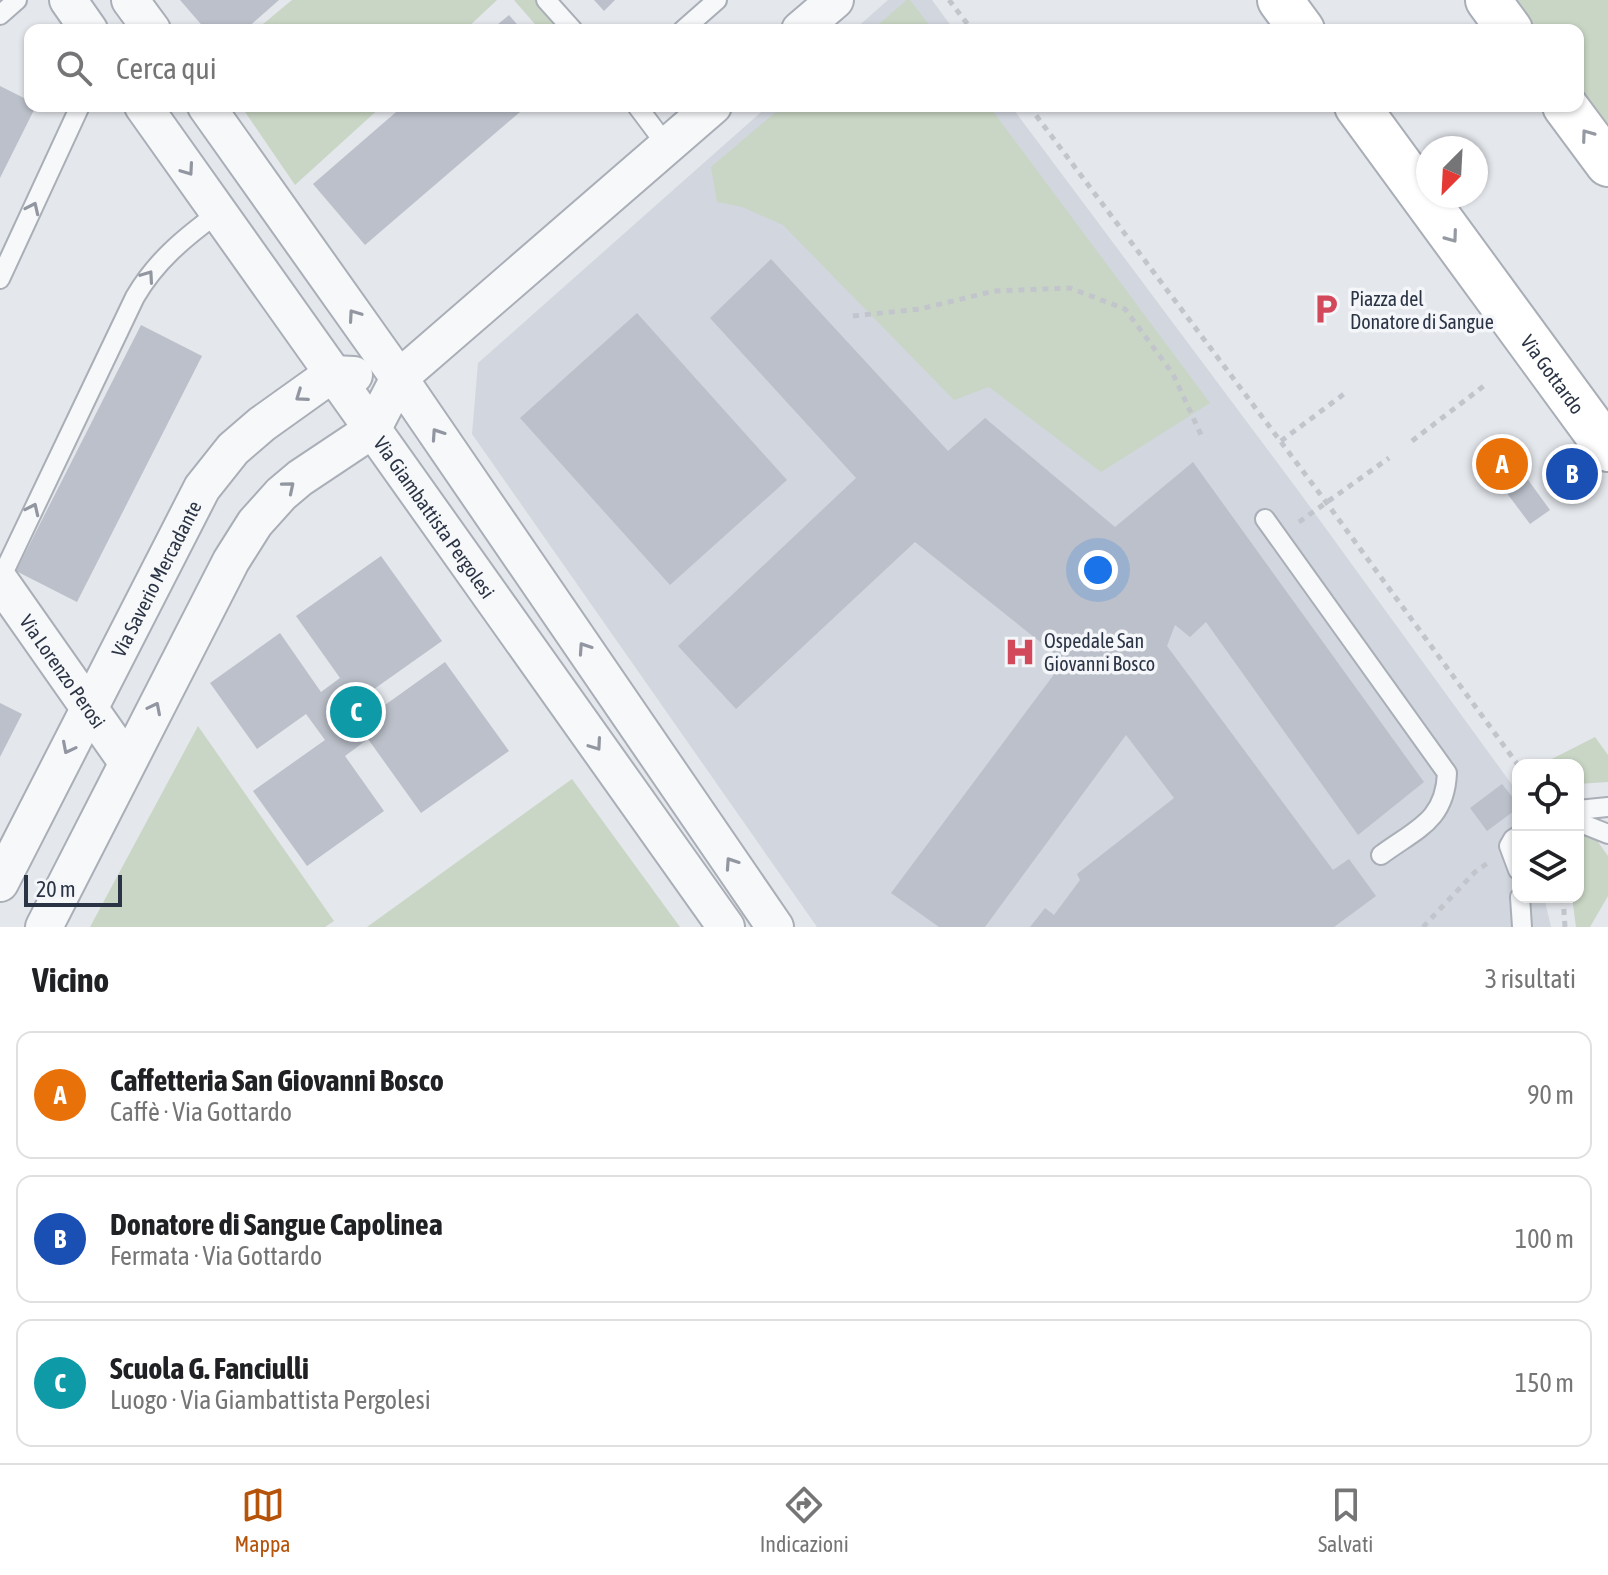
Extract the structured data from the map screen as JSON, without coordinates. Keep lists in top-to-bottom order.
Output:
{
  "streets": {
    "street": [
      "Via Gottardo",
      "Via Giambattista Pergolesi",
      "Via Saverio Mercadante",
      "Via Lorenzo Perosi"
    ]
  },
  "crossings": [
    ["Via Giambattista Pergolesi", "Via Saverio Mercadante"],
    ["Via Saverio Mercadante", "Via Lorenzo Perosi"]
  ],
  "one_way": ["Via Gottardo"],
  "places": {
    "parking": ["Piazza del Donatore di Sangue"],
    "hospital": ["Ospedale San Giovanni Bosco"]
  },
  "scale_bar": "20 m",
  "north": "bottom left",
  "page": {
    "search": "Cerca qui",
    "pins": ["A", "B", "C"],
    "scale": "20 m",
    "heading": ["Vicino", "3 risultati"],
    "list": [
      {
        "mark": "A",
        "name": "Caffetteria San Giovanni Bosco",
        "note": "Caffè · Via Gottardo",
        "value": "90 m"
      },
      {
        "mark": "B",
        "name": "Donatore di Sangue Capolinea",
        "note": "Fermata · Via Gottardo",
        "value": "100 m"
      },
      {
        "mark": "C",
        "name": "Scuola G. Fanciulli",
        "note": "Luogo · Via Giambattista Pergolesi",
        "value": "150 m"
      }
    ],
    "nav": ["Mappa", "Indicazioni", "Salvati"]
  }
}
